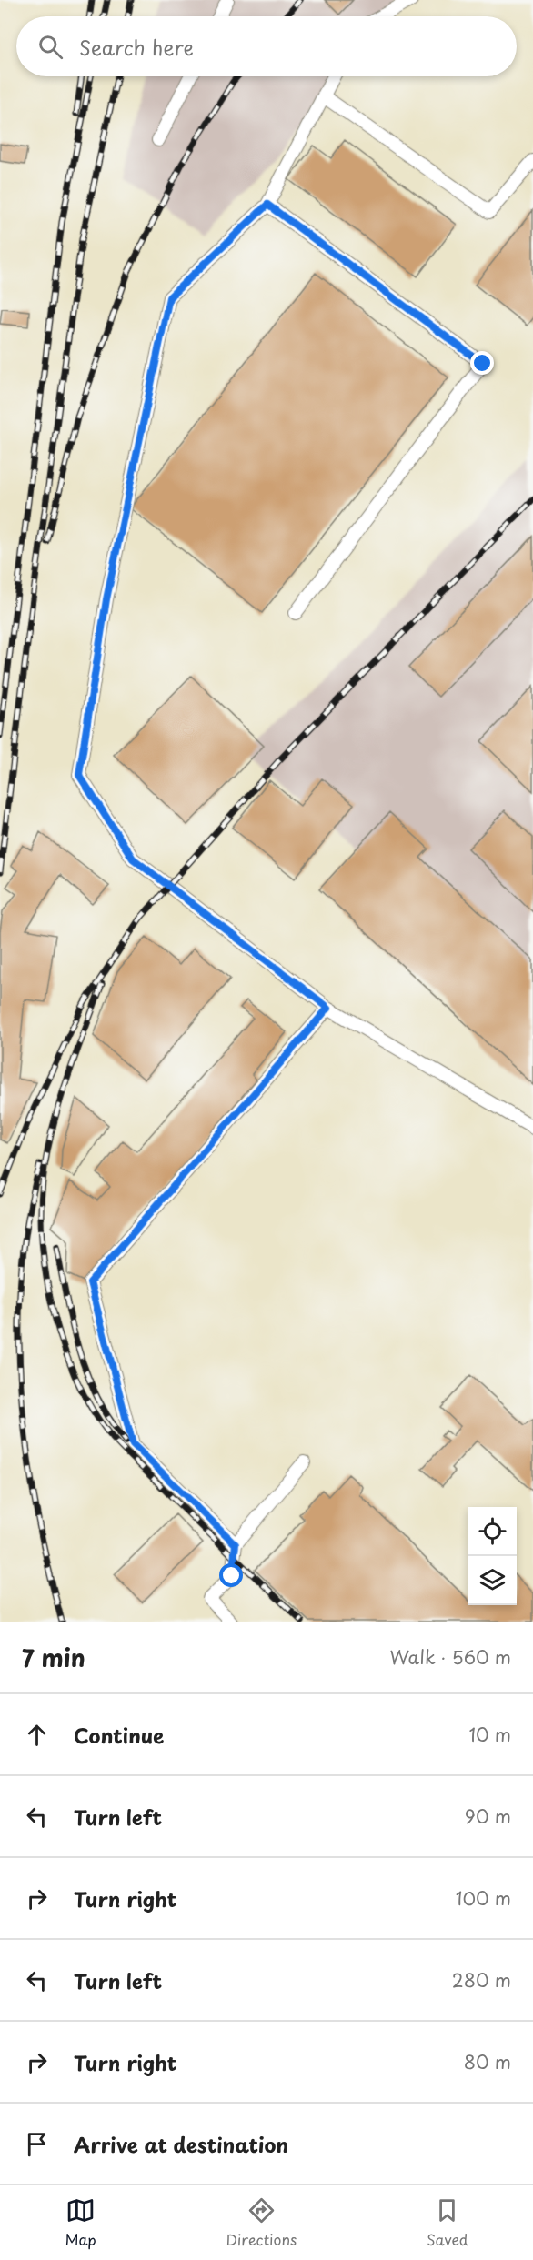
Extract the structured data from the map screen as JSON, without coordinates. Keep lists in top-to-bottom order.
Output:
{
  "page": {
    "search": "Search here",
    "heading": ["7 min", "Walk · 560 m"],
    "list": [
      ["Continue", "10 m"],
      ["Turn left", "90 m"],
      ["Turn right", "100 m"],
      ["Turn left", "280 m"],
      ["Turn right", "80 m"],
      "Arrive at destination"
    ],
    "nav": ["Map", "Directions", "Saved"]
  }
}
